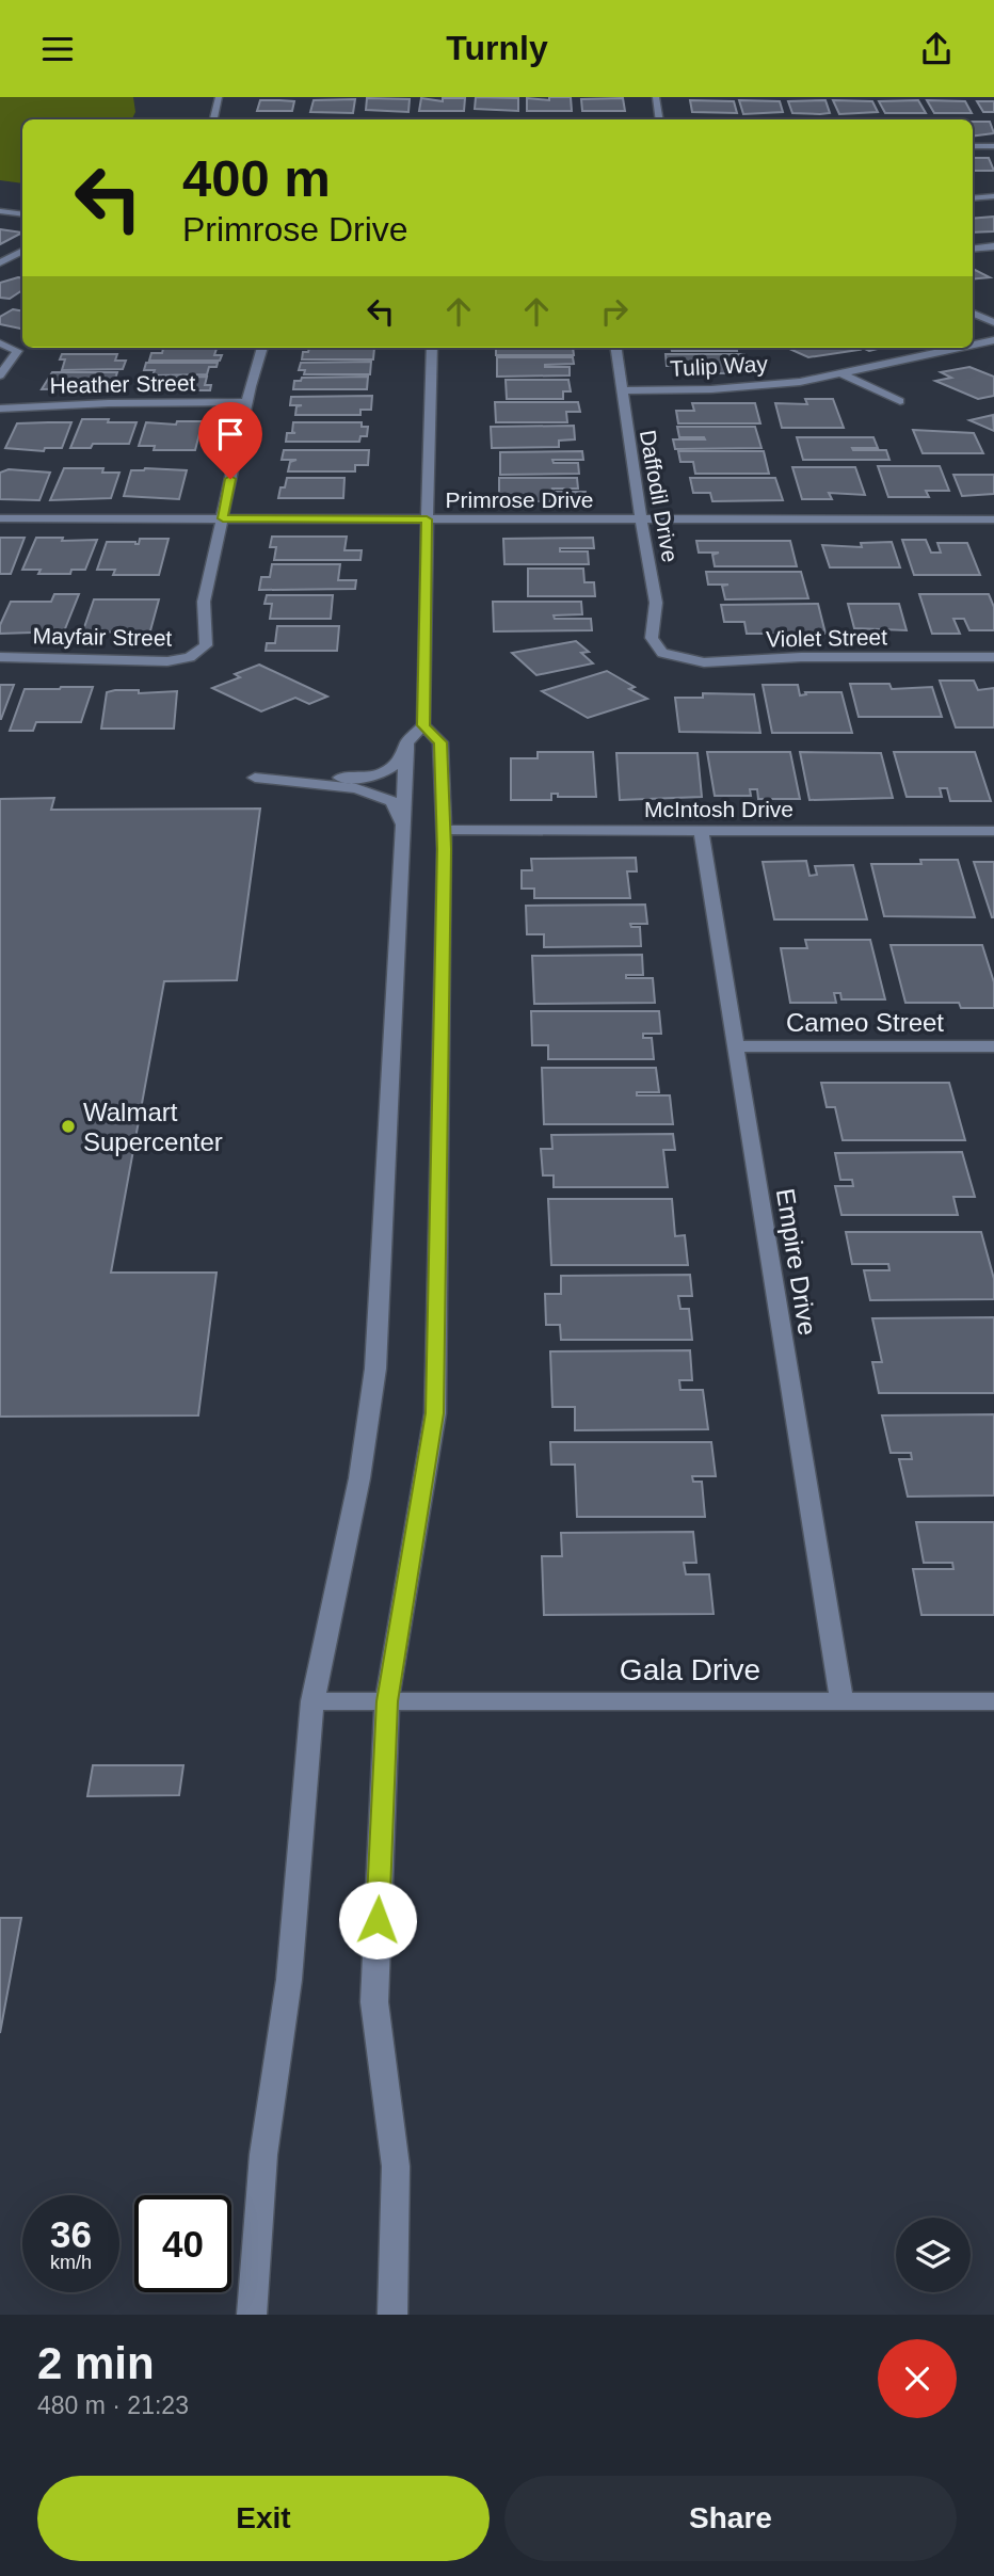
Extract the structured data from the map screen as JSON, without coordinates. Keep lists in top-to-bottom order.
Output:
{
  "streets": {
    "street": [
      "Tulip Way",
      "Heather Street",
      "Daffodil Drive",
      "Primrose Drive",
      "Mayfair Street",
      "Violet Street",
      "McIntosh Drive",
      "Cameo Street",
      "Empire Drive",
      "Gala Drive"
    ]
  },
  "crossings": [
    ["Tulip Way", "Daffodil Drive"],
    ["Daffodil Drive", "Primrose Drive"],
    ["Daffodil Drive", "Violet Street"],
    ["Primrose Drive", "Mayfair Street"],
    ["McIntosh Drive", "Empire Drive"],
    ["Cameo Street", "Empire Drive"],
    ["Empire Drive", "Gala Drive"]
  ],
  "places": ["Walmart Supercenter"],
  "page": {
    "header": "Turnly",
    "turn": ["400 m", "Primrose Drive"],
    "speed": "36 km/h",
    "limit": "40",
    "heading": ["2 min", "480 m · 21:23"],
    "buttons": ["Exit", "Share"]
  }
}
